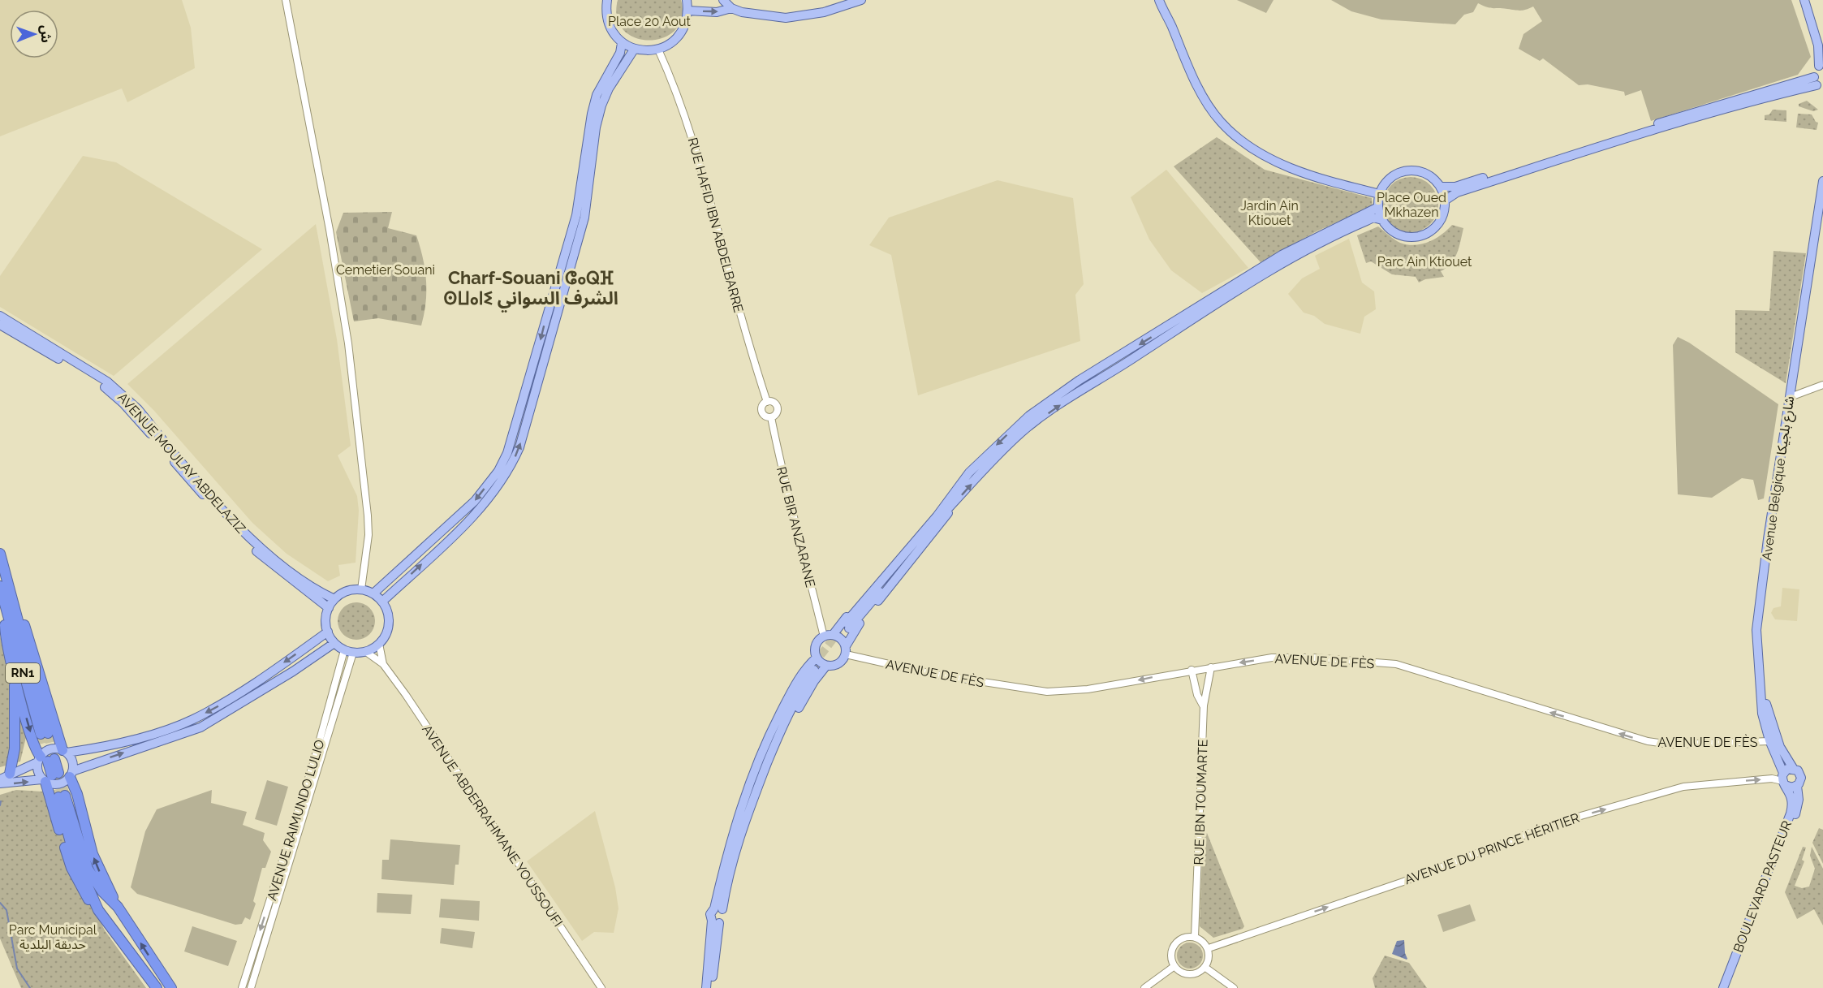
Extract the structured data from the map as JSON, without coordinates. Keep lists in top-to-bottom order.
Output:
{
  "streets": {
    "highway": ["RN1"],
    "main road": ["AVENUE MOULAY ABDELAZIZ", "Avenue Belgique شارع بلجيكا", "BOULEVARD PASTEUR"],
    "street": [
      "RUE HAFID IBN ABDELBARRE",
      "RUE BIR ANZARANE",
      "AVENUE DE FÈS",
      "RUE IBN TOUMARTE",
      "AVENUE RAIMUNDO LULIO",
      "AVENUE ABDERRAHMANE YOUSSOUFI",
      "AVENUE DU PRINCE HÉRITIER"
    ]
  },
  "crossings": [
    ["RUE HAFID IBN ABDELBARRE", "RUE BIR ANZARANE"],
    ["AVENUE MOULAY ABDELAZIZ", "AVENUE RAIMUNDO LULIO"],
    ["AVENUE MOULAY ABDELAZIZ", "AVENUE ABDERRAHMANE YOUSSOUFI"],
    ["Avenue Belgique شارع بلجيكا", "AVENUE DE FÈS"],
    ["Avenue Belgique شارع بلجيكا", "AVENUE DU PRINCE HÉRITIER"],
    ["Avenue Belgique شارع بلجيكا", "BOULEVARD PASTEUR"],
    ["RUE BIR ANZARANE", "AVENUE DE FÈS"],
    ["AVENUE DE FÈS", "RUE IBN TOUMARTE"],
    ["RUE IBN TOUMARTE", "AVENUE DU PRINCE HÉRITIER"],
    ["AVENUE RAIMUNDO LULIO", "AVENUE ABDERRAHMANE YOUSSOUFI"],
    ["AVENUE DU PRINCE HÉRITIER", "BOULEVARD PASTEUR"]
  ],
  "one_way": ["AVENUE DE FÈS", "AVENUE DU PRINCE HÉRITIER"],
  "districts": ["Charf-Souani ⵛⴰⵕⴼ ⵙⵡⴰⵏⵉ الشرف السواني"],
  "parks": [
    "Place 20 Aout",
    "Place Oued Mkhazen",
    "Jardin Ain Ktiouet",
    "Parc Ain Ktiouet",
    "Cemetier Souani",
    "Parc Municipal حديقة البلدية"
  ],
  "north": "right"
}
